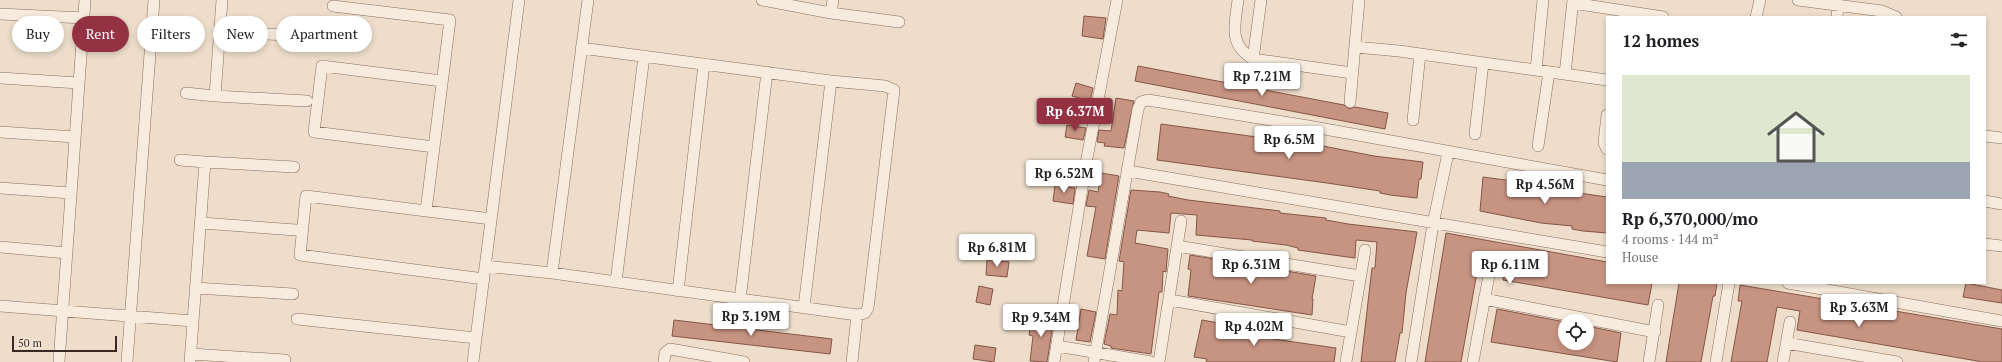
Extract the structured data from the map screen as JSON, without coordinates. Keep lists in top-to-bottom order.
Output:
{
  "scale_bar": "50 m",
  "page": {
    "chip": [
      "Buy",
      "Rent",
      "Filters",
      "New",
      "Apartment"
    ],
    "heading": "12 homes",
    "price": [
      "Rp 7.21M",
      "Rp 6.37M",
      "Rp 6.5M",
      "Rp 6.52M",
      "Rp 4.56M",
      "Rp 6.81M",
      "Rp 6.31M",
      "Rp 6.11M",
      "Rp 3.63M",
      "Rp 3.19M",
      "Rp 9.34M",
      "Rp 4.02M"
    ],
    "list": [
      {
        "name": "Rp 6,370,000/mo",
        "note": "4 rooms · 144 m² · House"
      }
    ],
    "scale": "50 m"
  }
}
